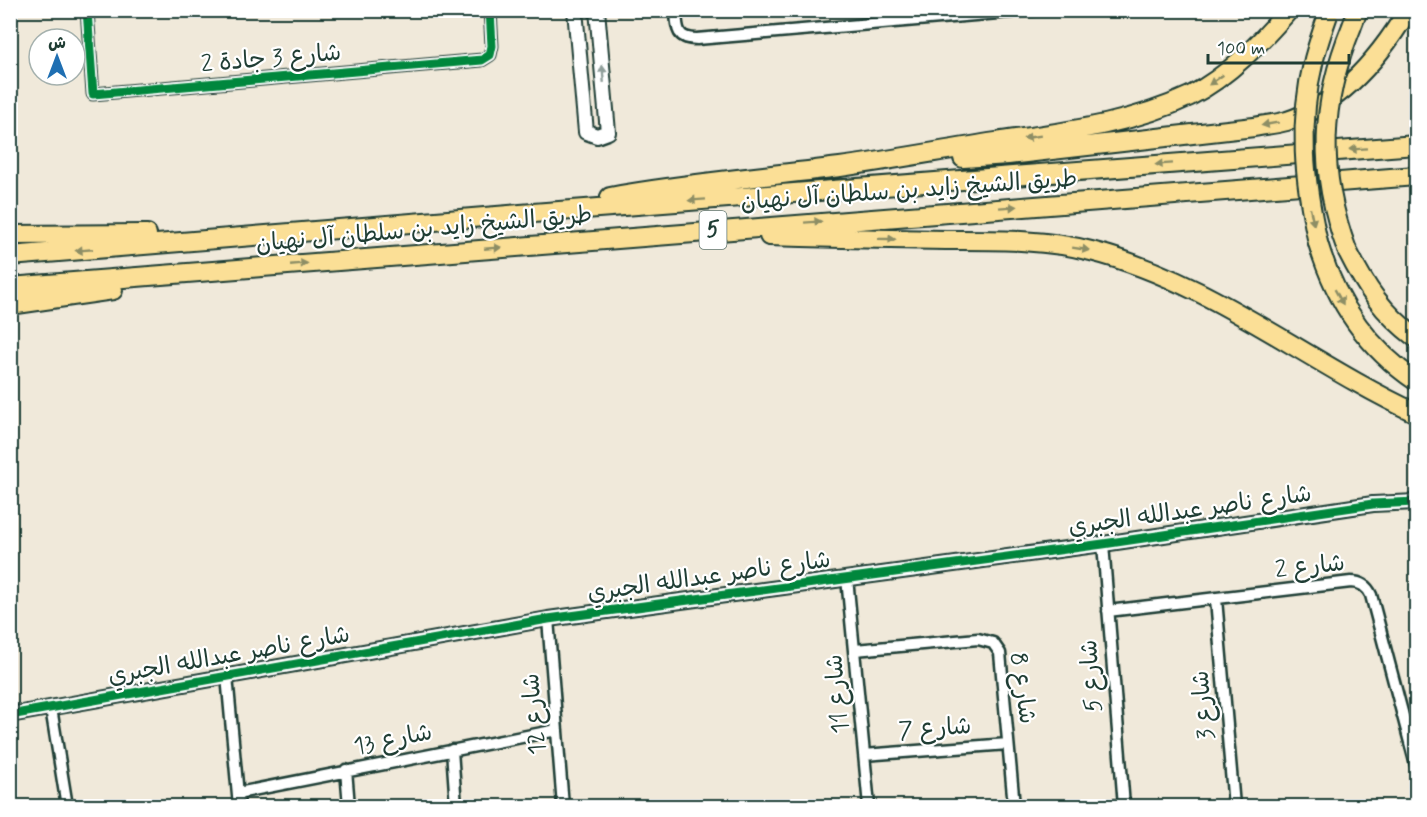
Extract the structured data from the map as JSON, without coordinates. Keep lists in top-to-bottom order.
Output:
{
  "streets": {
    "highway": ["طريق الشيخ زايد بن سلطان آل نهيان", "5"],
    "street": [
      "شارع 3 جادة 2",
      "شارع ناصر عبدالله الجبري",
      "شارع 2",
      "شارع 5",
      "شارع 8",
      "شارع 11",
      "شارع 3",
      "شارع 12",
      "شارع 7",
      "شارع 13"
    ]
  },
  "crossings": [
    ["شارع ناصر عبدالله الجبري", "شارع 5"],
    ["شارع ناصر عبدالله الجبري", "شارع 11"],
    ["شارع ناصر عبدالله الجبري", "شارع 12"],
    ["شارع 2", "شارع 5"],
    ["شارع 2", "شارع 3"],
    ["شارع 8", "شارع 11"],
    ["شارع 8", "شارع 7"],
    ["شارع 11", "شارع 7"],
    ["شارع 12", "شارع 13"]
  ],
  "scale_bar": "100 m",
  "north": "top"
}
